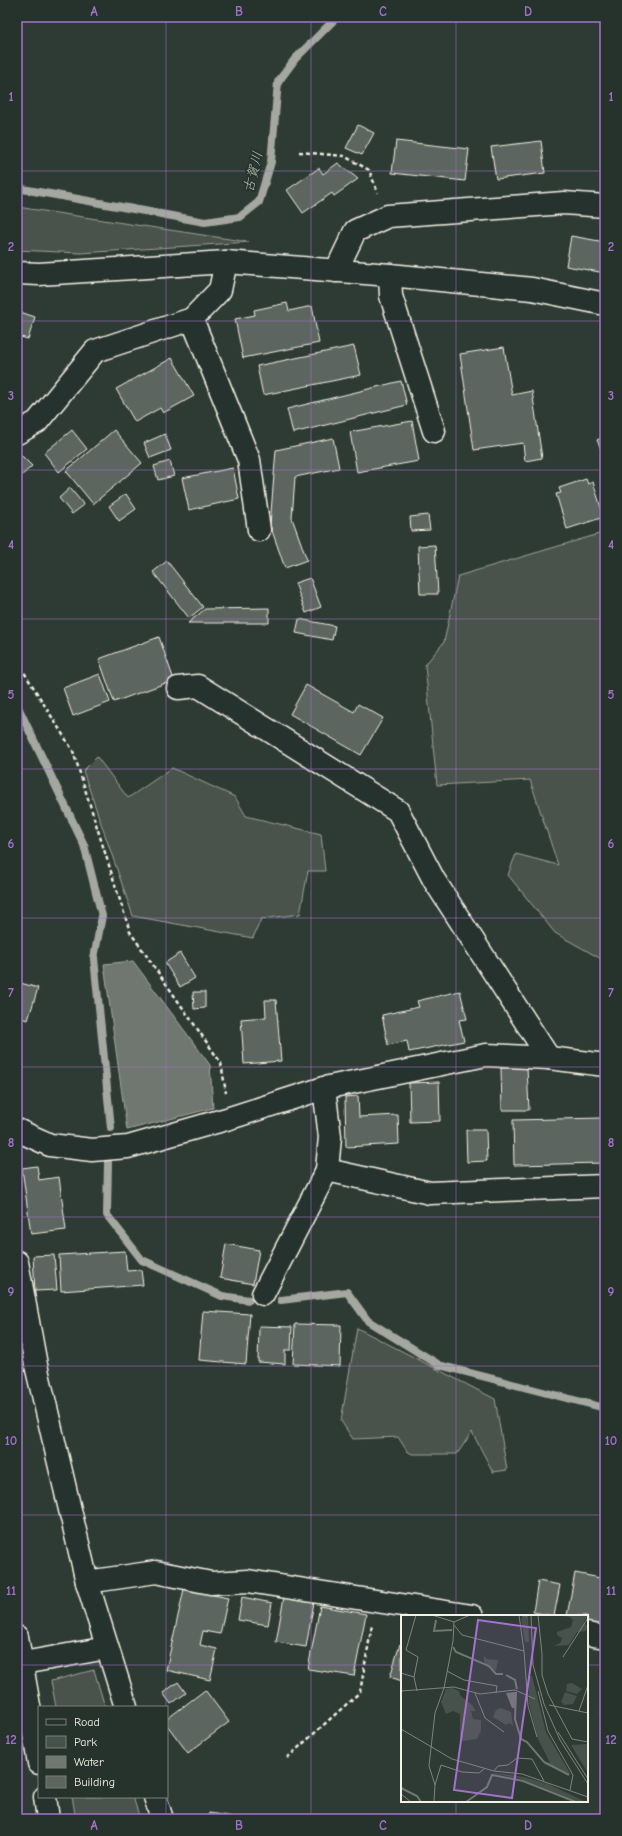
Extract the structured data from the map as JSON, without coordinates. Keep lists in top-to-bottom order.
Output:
{
  "water": ["古賀川"],
  "legend": [
    "Road",
    "Park",
    "Water",
    "Building"
  ],
  "grid": {
    "columns": [
      "A",
      "B",
      "C",
      "D"
    ],
    "rows": [
      "1",
      "2",
      "3",
      "4",
      "5",
      "6",
      "7",
      "8",
      "9",
      "10",
      "11",
      "12"
    ]
  }
}
